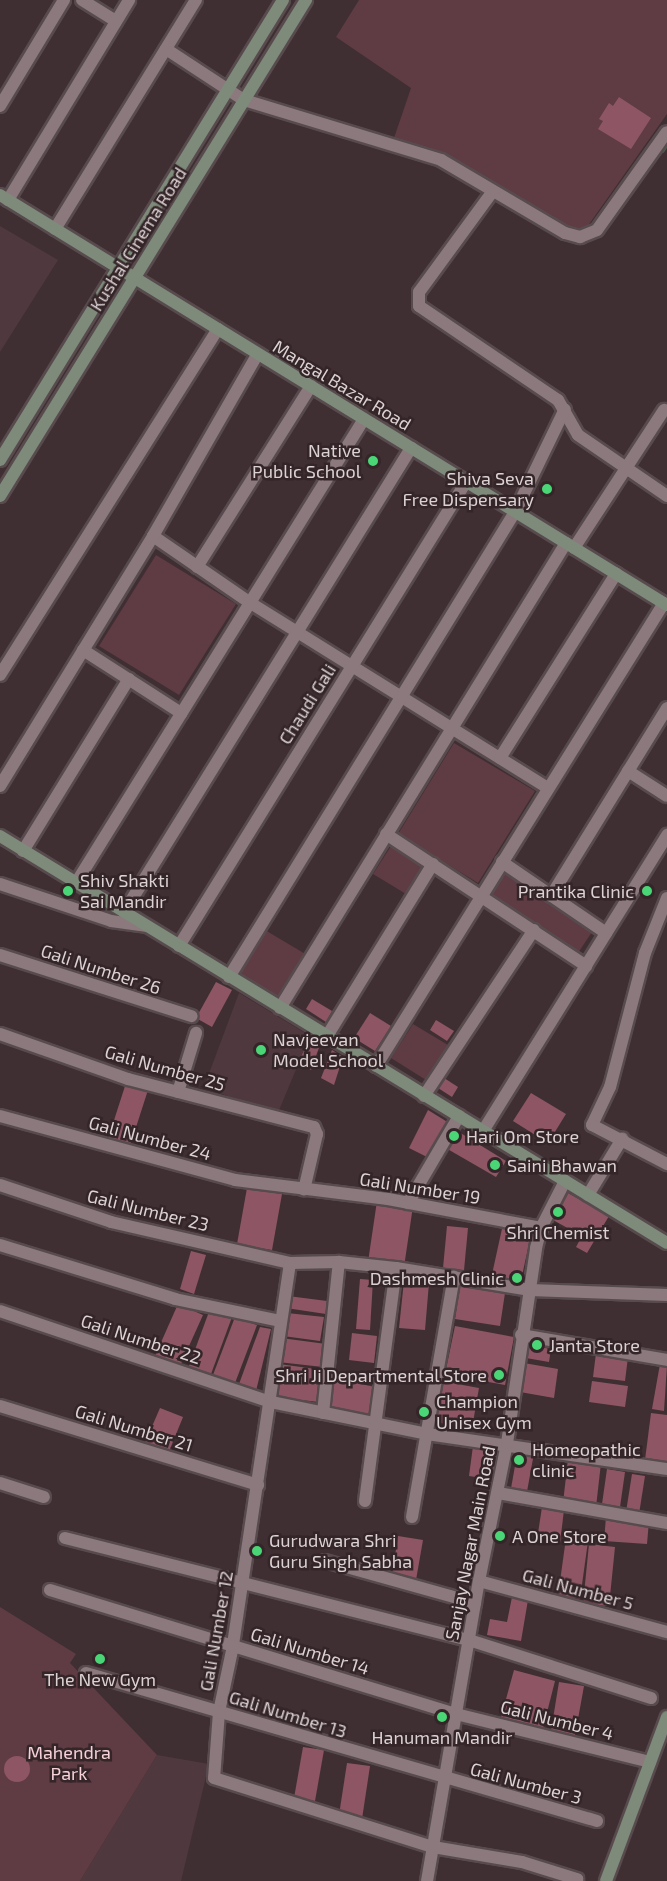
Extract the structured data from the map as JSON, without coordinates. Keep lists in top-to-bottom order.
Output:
{
  "streets": {
    "street": [
      "Kushal Cinema Road",
      "Mangal Bazar Road",
      "Chaudi Gali",
      "Gali Number 26",
      "Gali Number 25",
      "Gali Number 24",
      "Gali Number 19",
      "Gali Number 23",
      "Gali Number 22",
      "Gali Number 21",
      "Sanjay Nagar Main Road",
      "Gali Number 5",
      "Gali Number 12",
      "Gali Number 14",
      "Gali Number 13",
      "Gali Number 4",
      "Gali Number 3"
    ]
  },
  "crossings": [
    ["Kushal Cinema Road", "Mangal Bazar Road"],
    ["Mangal Bazar Road", "Chaudi Gali"],
    ["Gali Number 25", "Gali Number 24"],
    ["Gali Number 25", "Gali Number 19"],
    ["Gali Number 24", "Gali Number 19"],
    ["Gali Number 19", "Sanjay Nagar Main Road"],
    ["Gali Number 23", "Sanjay Nagar Main Road"],
    ["Gali Number 23", "Gali Number 12"],
    ["Gali Number 22", "Sanjay Nagar Main Road"],
    ["Gali Number 22", "Gali Number 12"],
    ["Gali Number 21", "Gali Number 12"],
    ["Sanjay Nagar Main Road", "Gali Number 5"],
    ["Sanjay Nagar Main Road", "Gali Number 12"],
    ["Sanjay Nagar Main Road", "Gali Number 14"],
    ["Sanjay Nagar Main Road", "Gali Number 13"],
    ["Sanjay Nagar Main Road", "Gali Number 4"],
    ["Sanjay Nagar Main Road", "Gali Number 3"],
    ["Gali Number 12", "Gali Number 14"],
    ["Gali Number 12", "Gali Number 13"],
    ["Gali Number 14", "Gali Number 4"],
    ["Gali Number 13", "Gali Number 3"]
  ],
  "parks": ["Mahendra Park"],
  "places": [
    "Native Public School",
    "Shiva Seva Free Dispensary",
    "Shiv Shakti Sai Mandir",
    "Prantika Clinic",
    "Navjeevan Model School",
    "Hari Om Store",
    "Saini Bhawan",
    "Shri Chemist",
    "Dashmesh Clinic",
    "Janta Store",
    "Shri Ji Departmental Store",
    "Champion Unisex Gym",
    "Homeopathic clinic",
    "A One Store",
    "Gurudwara Shri Guru Singh Sabha",
    "The New Gym",
    "Hanuman Mandir"
  ]
}
